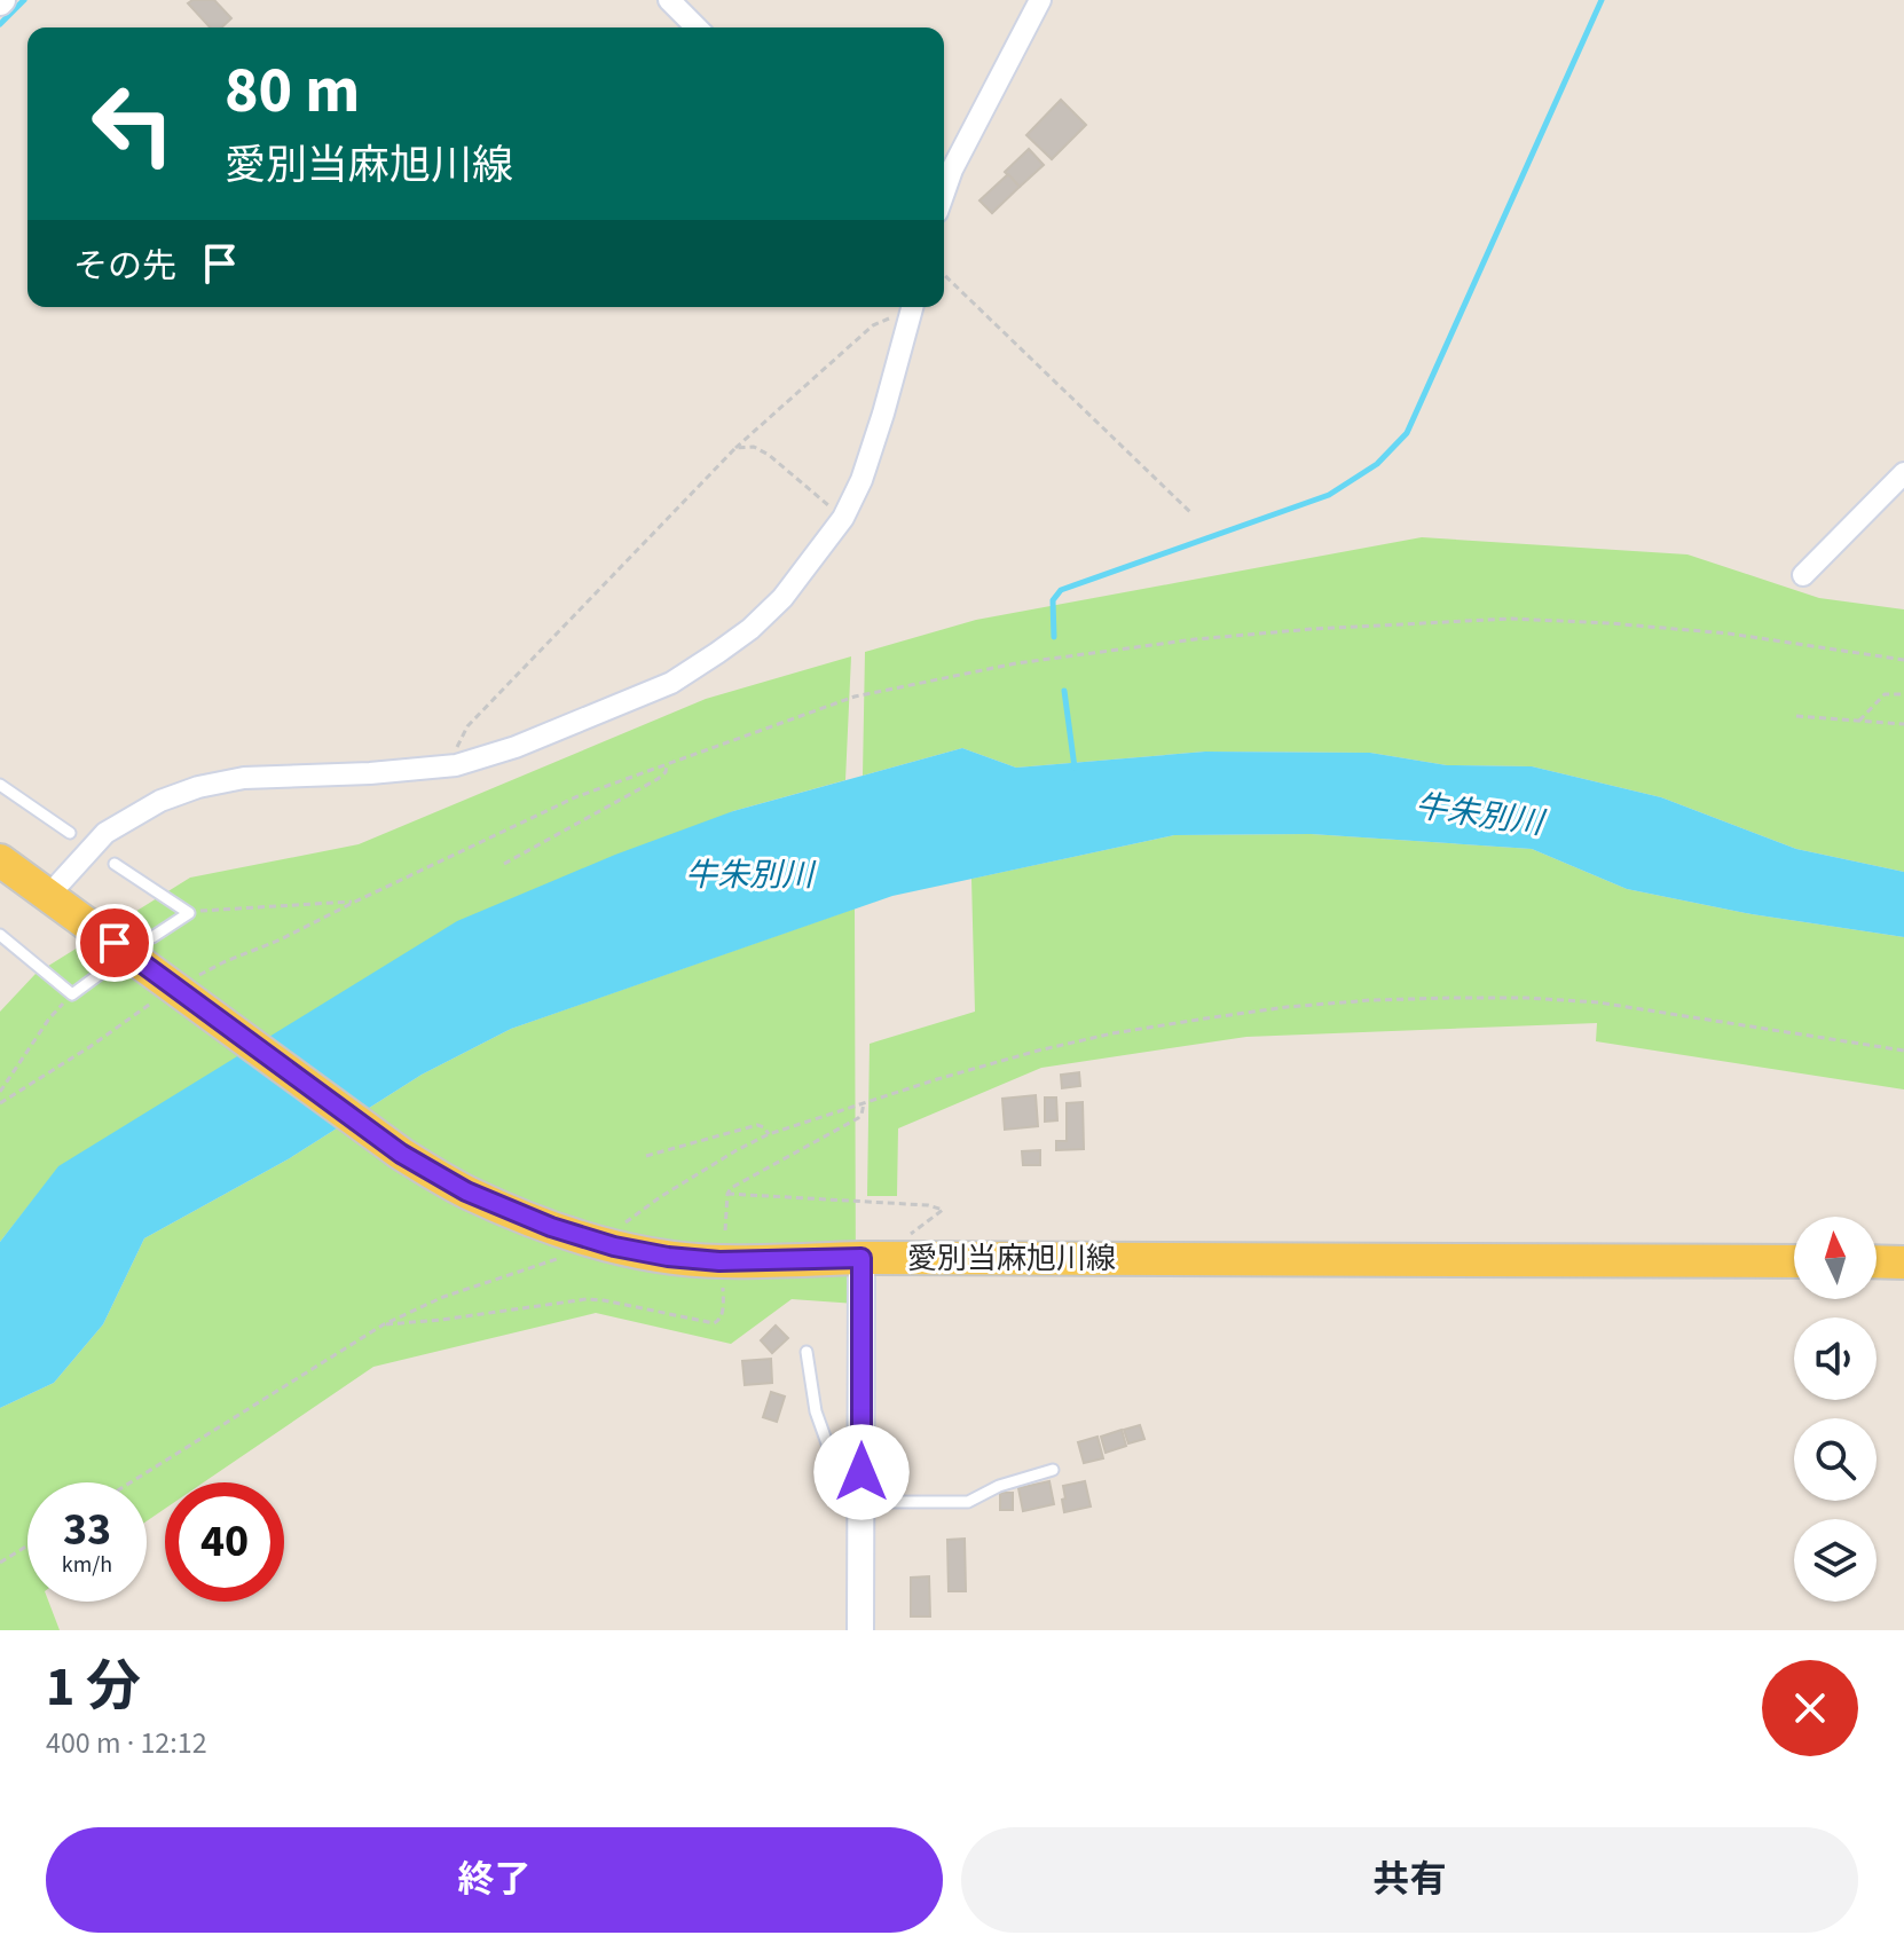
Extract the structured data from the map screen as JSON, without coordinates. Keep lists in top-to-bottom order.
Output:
{
  "streets": {
    "main road": ["愛別当麻旭川線"]
  },
  "water": ["牛朱別川"],
  "north": "top",
  "page": {
    "turn": ["80 m", "愛別当麻旭川線"],
    "then": "その先",
    "speed": "33 km/h",
    "limit": "40",
    "heading": ["1 分", "400 m · 12:12"],
    "buttons": ["終了", "共有"]
  }
}
